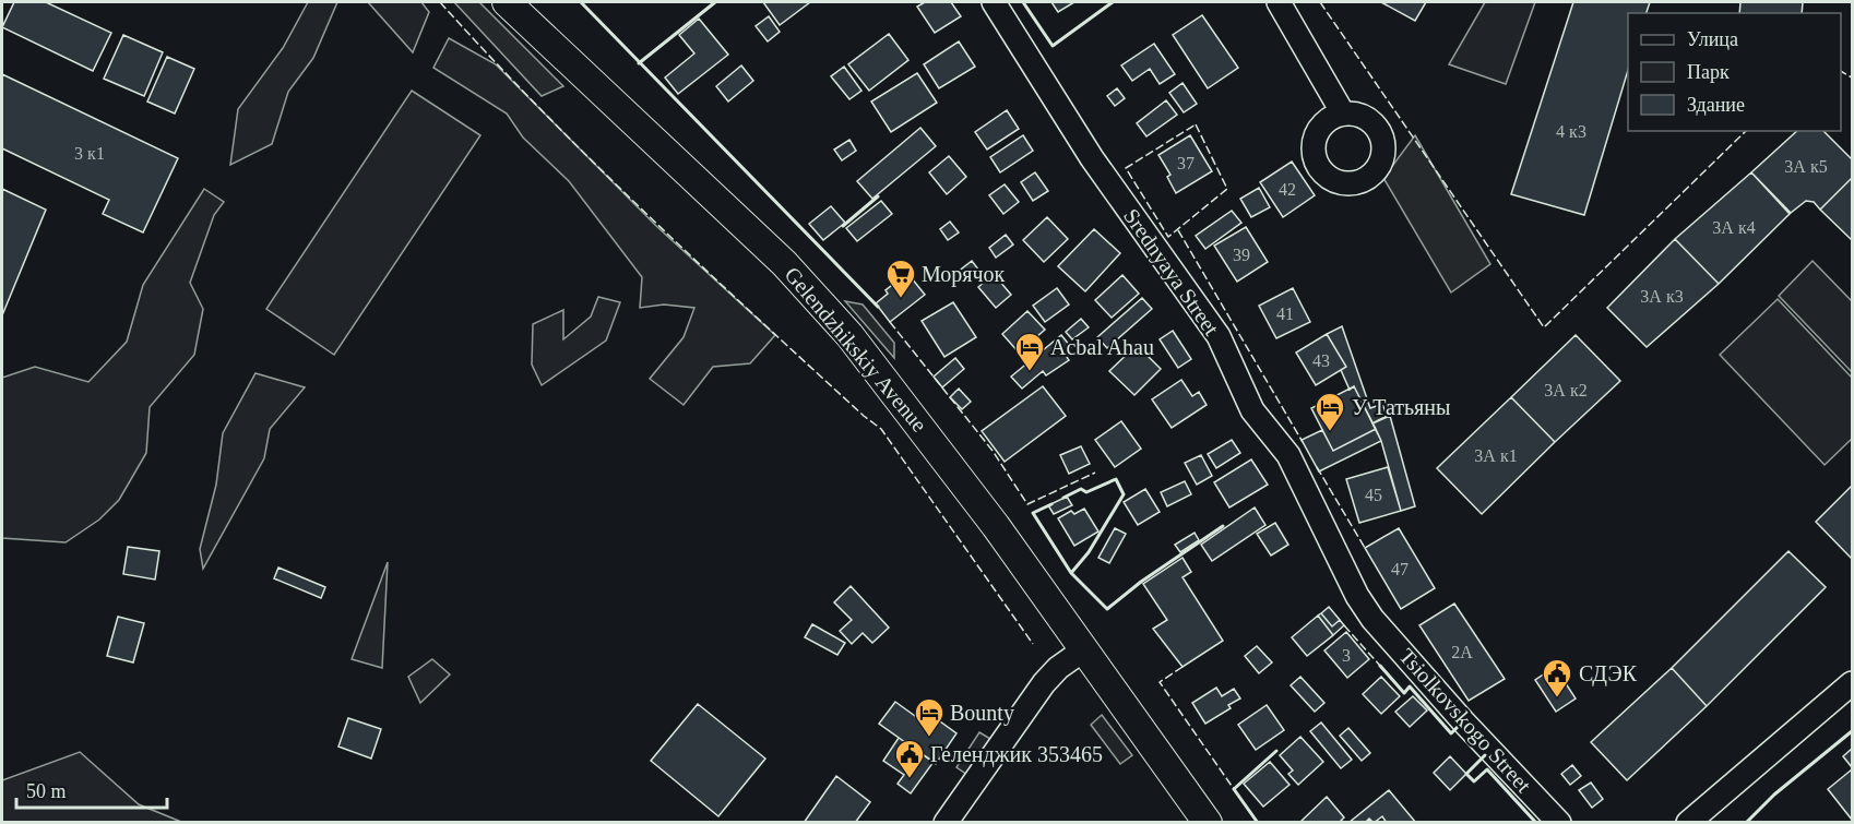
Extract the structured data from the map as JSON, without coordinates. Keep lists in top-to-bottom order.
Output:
{
  "streets": {
    "main road": ["Gelendzhikskiy Avenue"],
    "street": ["Srednyaya Street", "Tsiolkovskogo Street"]
  },
  "crossings": [
    ["Srednyaya Street", "Tsiolkovskogo Street"]
  ],
  "places": {
    "supermarket": ["Морячок"],
    "hotel": ["Acbal Ahau", "У Татьяны", "Bounty"],
    "public building": ["СДЭК", "Геленджик 353465"]
  },
  "house_numbers": [
    "4 к3",
    "3 к1",
    "37",
    "3А к5",
    "42",
    "3А к4",
    "39",
    "3А к3",
    "41",
    "43",
    "3А к2",
    "3А к1",
    "45",
    "47",
    "2А",
    "3"
  ],
  "legend": ["Улица", "Парк", "Здание"],
  "scale_bar": "50 m"
}
